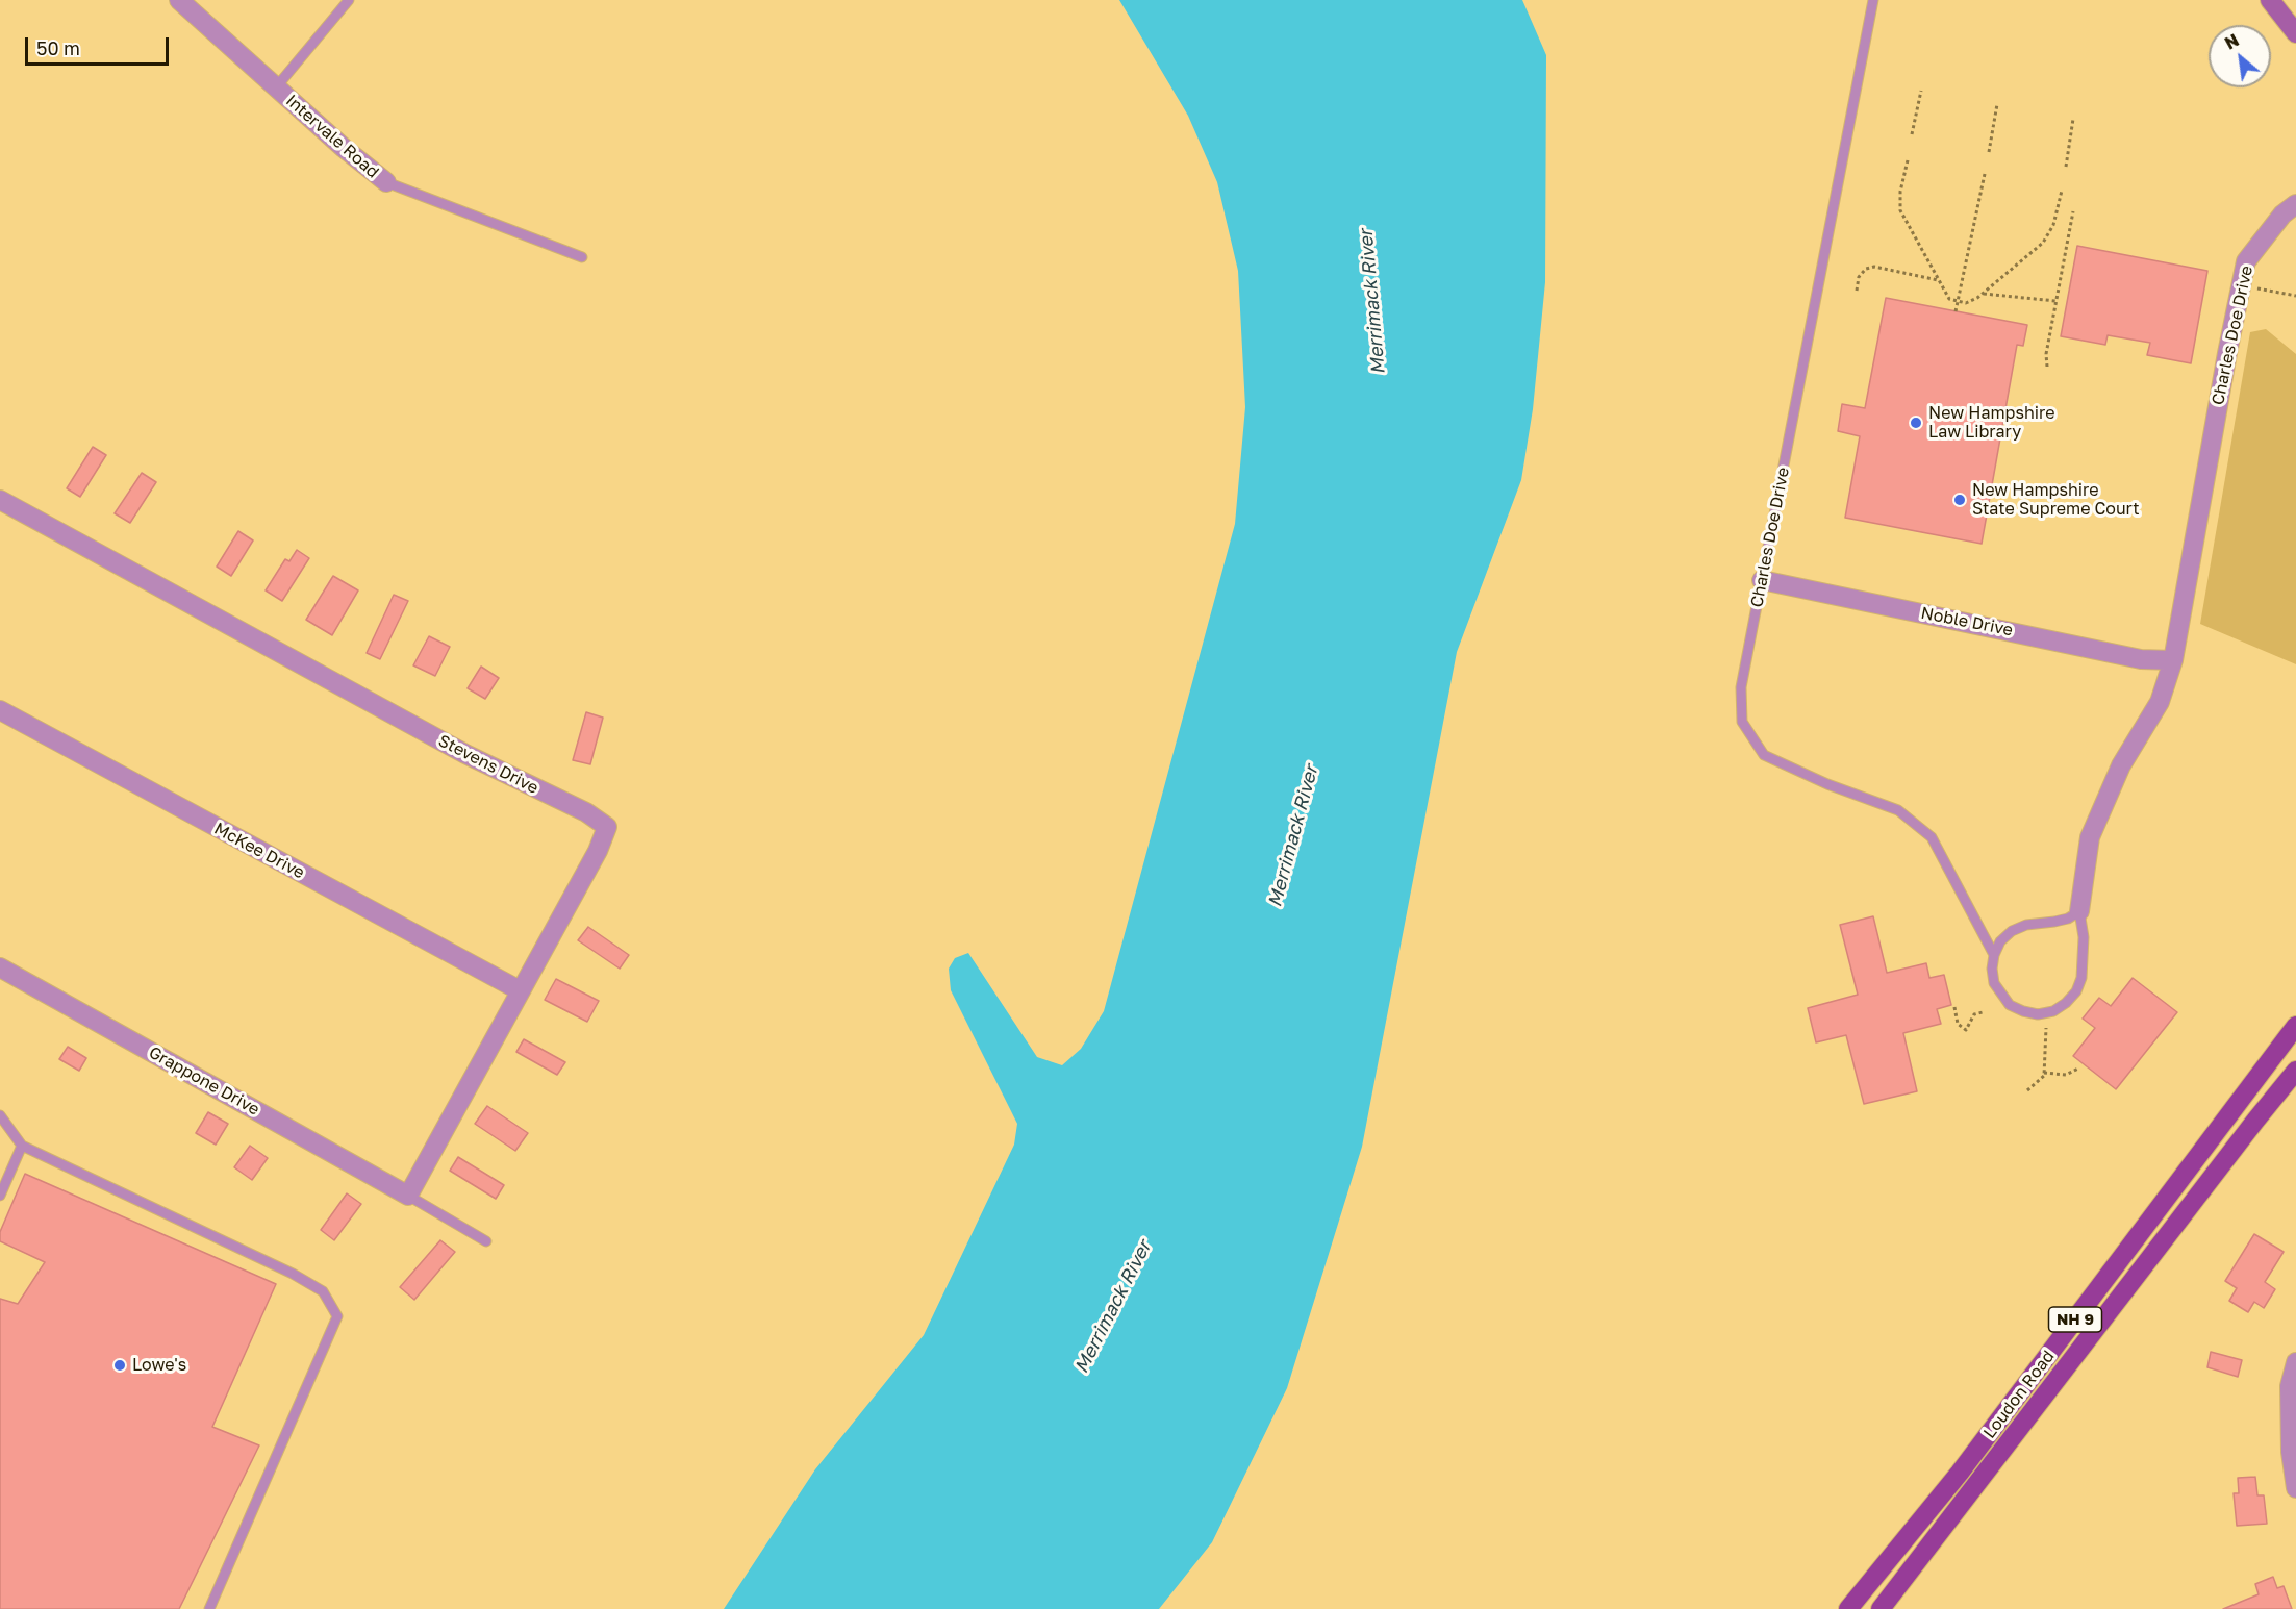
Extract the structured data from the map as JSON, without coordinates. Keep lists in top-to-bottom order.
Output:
{
  "streets": {
    "main road": ["NH 9", "Loudon Road"],
    "street": [
      "Intervale Road",
      "Charles Doe Drive",
      "Noble Drive",
      "Stevens Drive",
      "McKee Drive",
      "Grappone Drive"
    ]
  },
  "crossings": [
    ["Charles Doe Drive", "Noble Drive"],
    ["Stevens Drive", "McKee Drive"],
    ["Stevens Drive", "Grappone Drive"]
  ],
  "water": ["Merrimack River"],
  "places": ["New Hampshire Law Library", "New Hampshire State Supreme Court", "Lowe's"],
  "scale_bar": "50 m",
  "north": "top left"
}
